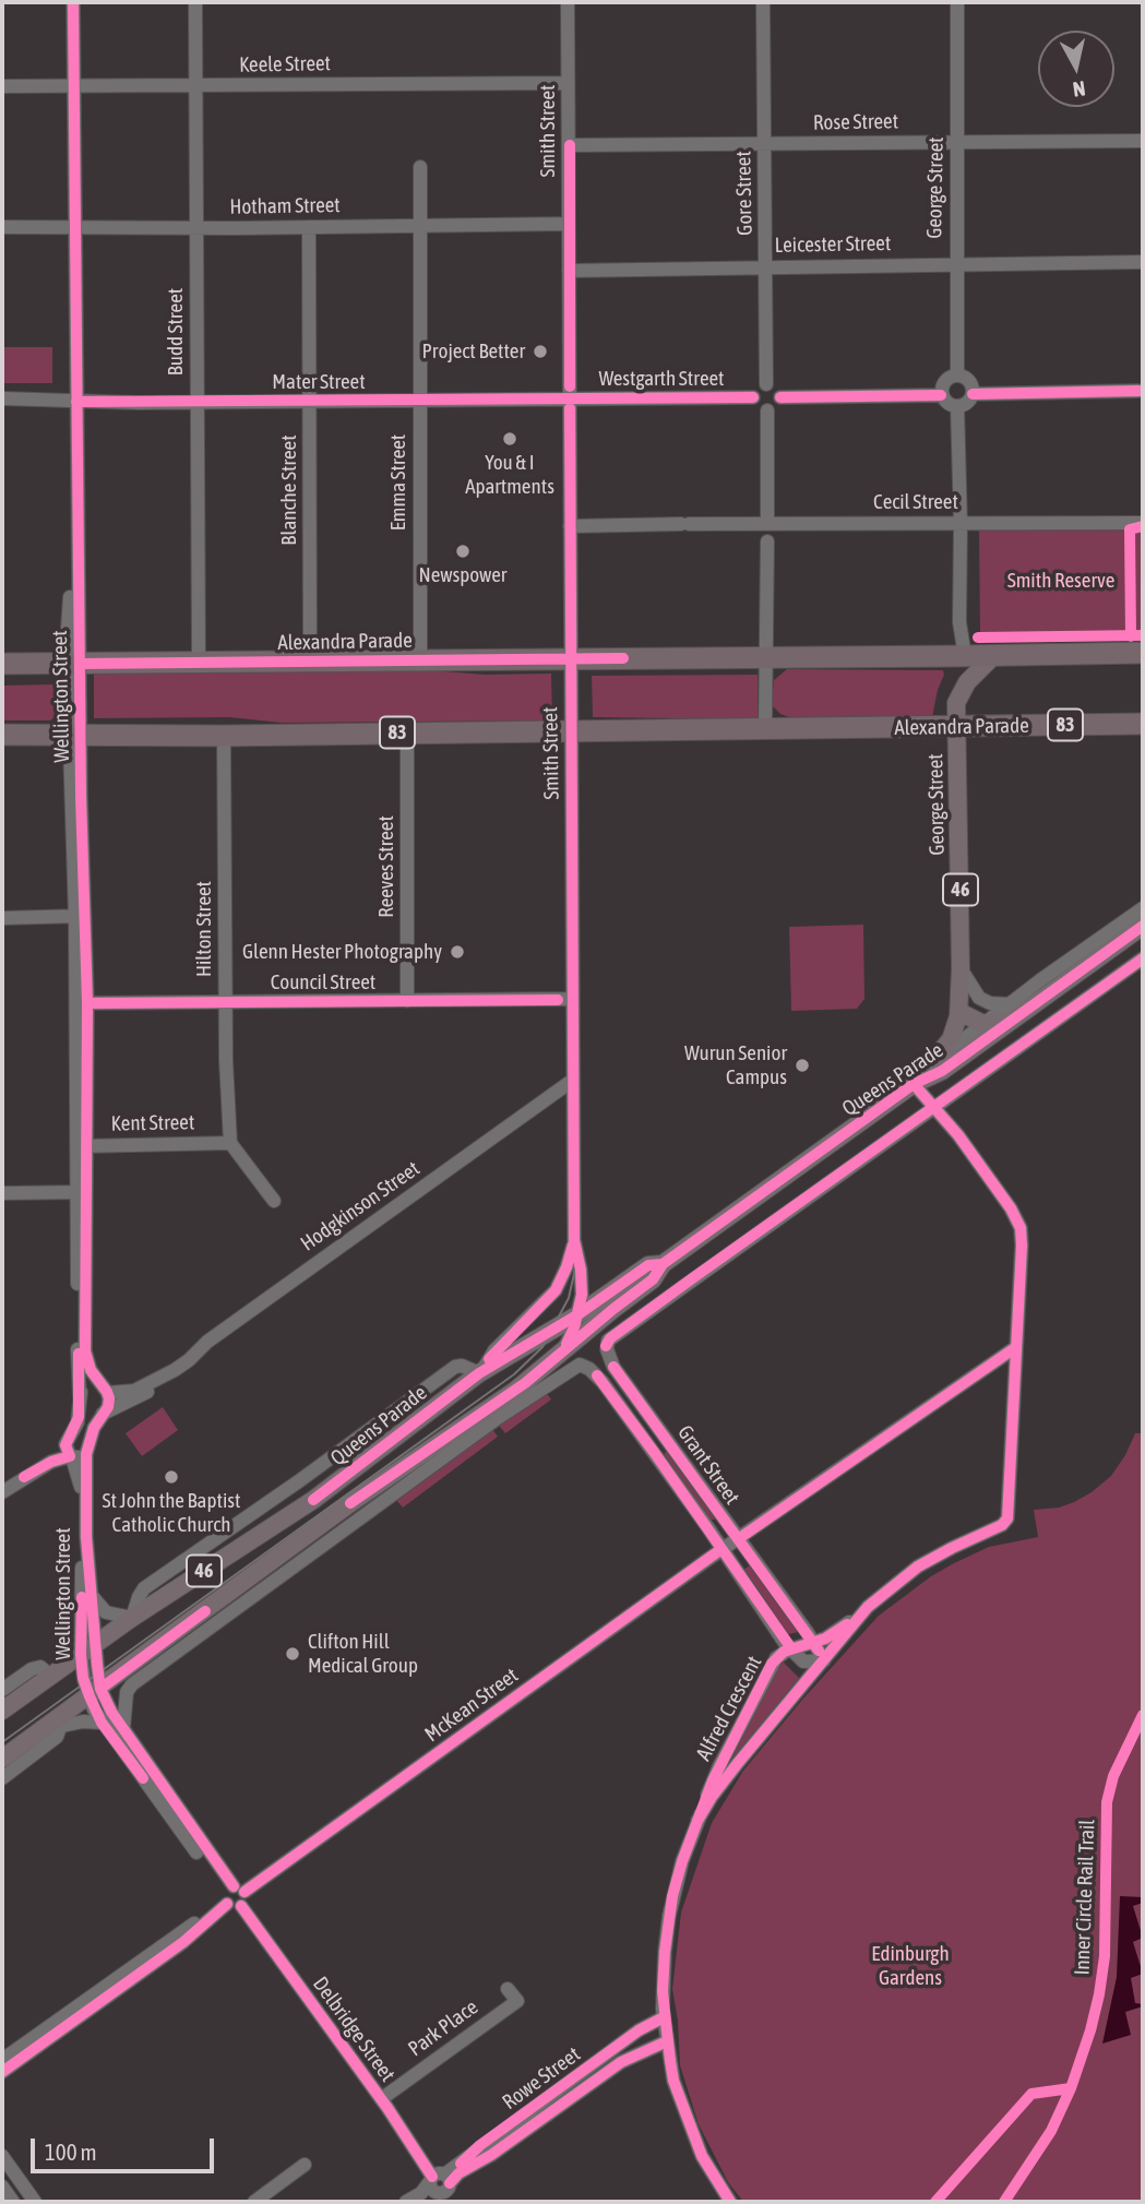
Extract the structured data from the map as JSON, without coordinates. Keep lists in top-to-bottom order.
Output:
{
  "streets": {
    "highway": ["Alexandra Parade", "83"],
    "main road": ["George Street", "46", "Queens Parade"],
    "street": [
      "Keele Street",
      "Rose Street",
      "Smith Street",
      "Gore Street",
      "Hotham Street",
      "Leicester Street",
      "Budd Street",
      "Westgarth Street",
      "Mater Street",
      "Emma Street",
      "Blanche Street",
      "Cecil Street",
      "Wellington Street",
      "Reeves Street",
      "Hilton Street",
      "Council Street",
      "Kent Street",
      "Hodgkinson Street",
      "Grant Street",
      "McKean Street",
      "Alfred Crescent",
      "Park Place",
      "Delbridge Street",
      "Rowe Street"
    ],
    "cycle path": ["Inner Circle Rail Trail"]
  },
  "crossings": [
    ["Keele Street", "Smith Street"],
    ["Keele Street", "Budd Street"],
    ["Keele Street", "Wellington Street"],
    ["Rose Street", "Smith Street"],
    ["Rose Street", "George Street"],
    ["Rose Street", "Gore Street"],
    ["Smith Street", "Hotham Street"],
    ["Smith Street", "Leicester Street"],
    ["Smith Street", "Westgarth Street"],
    ["Smith Street", "Mater Street"],
    ["Smith Street", "Cecil Street"],
    ["Smith Street", "Alexandra Parade"],
    ["Smith Street", "Council Street"],
    ["Smith Street", "Queens Parade"],
    ["Smith Street", "Hodgkinson Street"],
    ["George Street", "Leicester Street"],
    ["George Street", "Alexandra Parade"],
    ["George Street", "Queens Parade"],
    ["Gore Street", "Leicester Street"],
    ["Gore Street", "Westgarth Street"],
    ["Hotham Street", "Budd Street"],
    ["Hotham Street", "Emma Street"],
    ["Hotham Street", "Blanche Street"],
    ["Hotham Street", "Wellington Street"],
    ["Budd Street", "Mater Street"],
    ["Budd Street", "Alexandra Parade"],
    ["Westgarth Street", "Mater Street"],
    ["Mater Street", "Emma Street"],
    ["Mater Street", "Blanche Street"],
    ["Mater Street", "Wellington Street"],
    ["Emma Street", "Alexandra Parade"],
    ["Blanche Street", "Alexandra Parade"],
    ["Alexandra Parade", "Wellington Street"],
    ["Alexandra Parade", "Reeves Street"],
    ["Alexandra Parade", "Hilton Street"],
    ["Wellington Street", "Council Street"],
    ["Wellington Street", "Queens Parade"],
    ["Wellington Street", "Kent Street"],
    ["Wellington Street", "Hodgkinson Street"],
    ["Wellington Street", "Delbridge Street"],
    ["Reeves Street", "Council Street"],
    ["Hilton Street", "Council Street"],
    ["Hilton Street", "Kent Street"],
    ["Queens Parade", "Delbridge Street"],
    ["Grant Street", "McKean Street"],
    ["Grant Street", "Alfred Crescent"],
    ["McKean Street", "Alfred Crescent"],
    ["McKean Street", "Delbridge Street"],
    ["Alfred Crescent", "Rowe Street"],
    ["Park Place", "Delbridge Street"],
    ["Delbridge Street", "Rowe Street"]
  ],
  "parks": ["Smith Reserve", "Edinburgh Gardens"],
  "places": [
    "Project Better",
    "You & I Apartments",
    "Newspower",
    "Glenn Hester Photography",
    "Wurun Senior Campus",
    "St John the Baptist Catholic Church",
    "Clifton Hill Medical Group"
  ],
  "scale_bar": "100 m",
  "north": "bottom"
}
